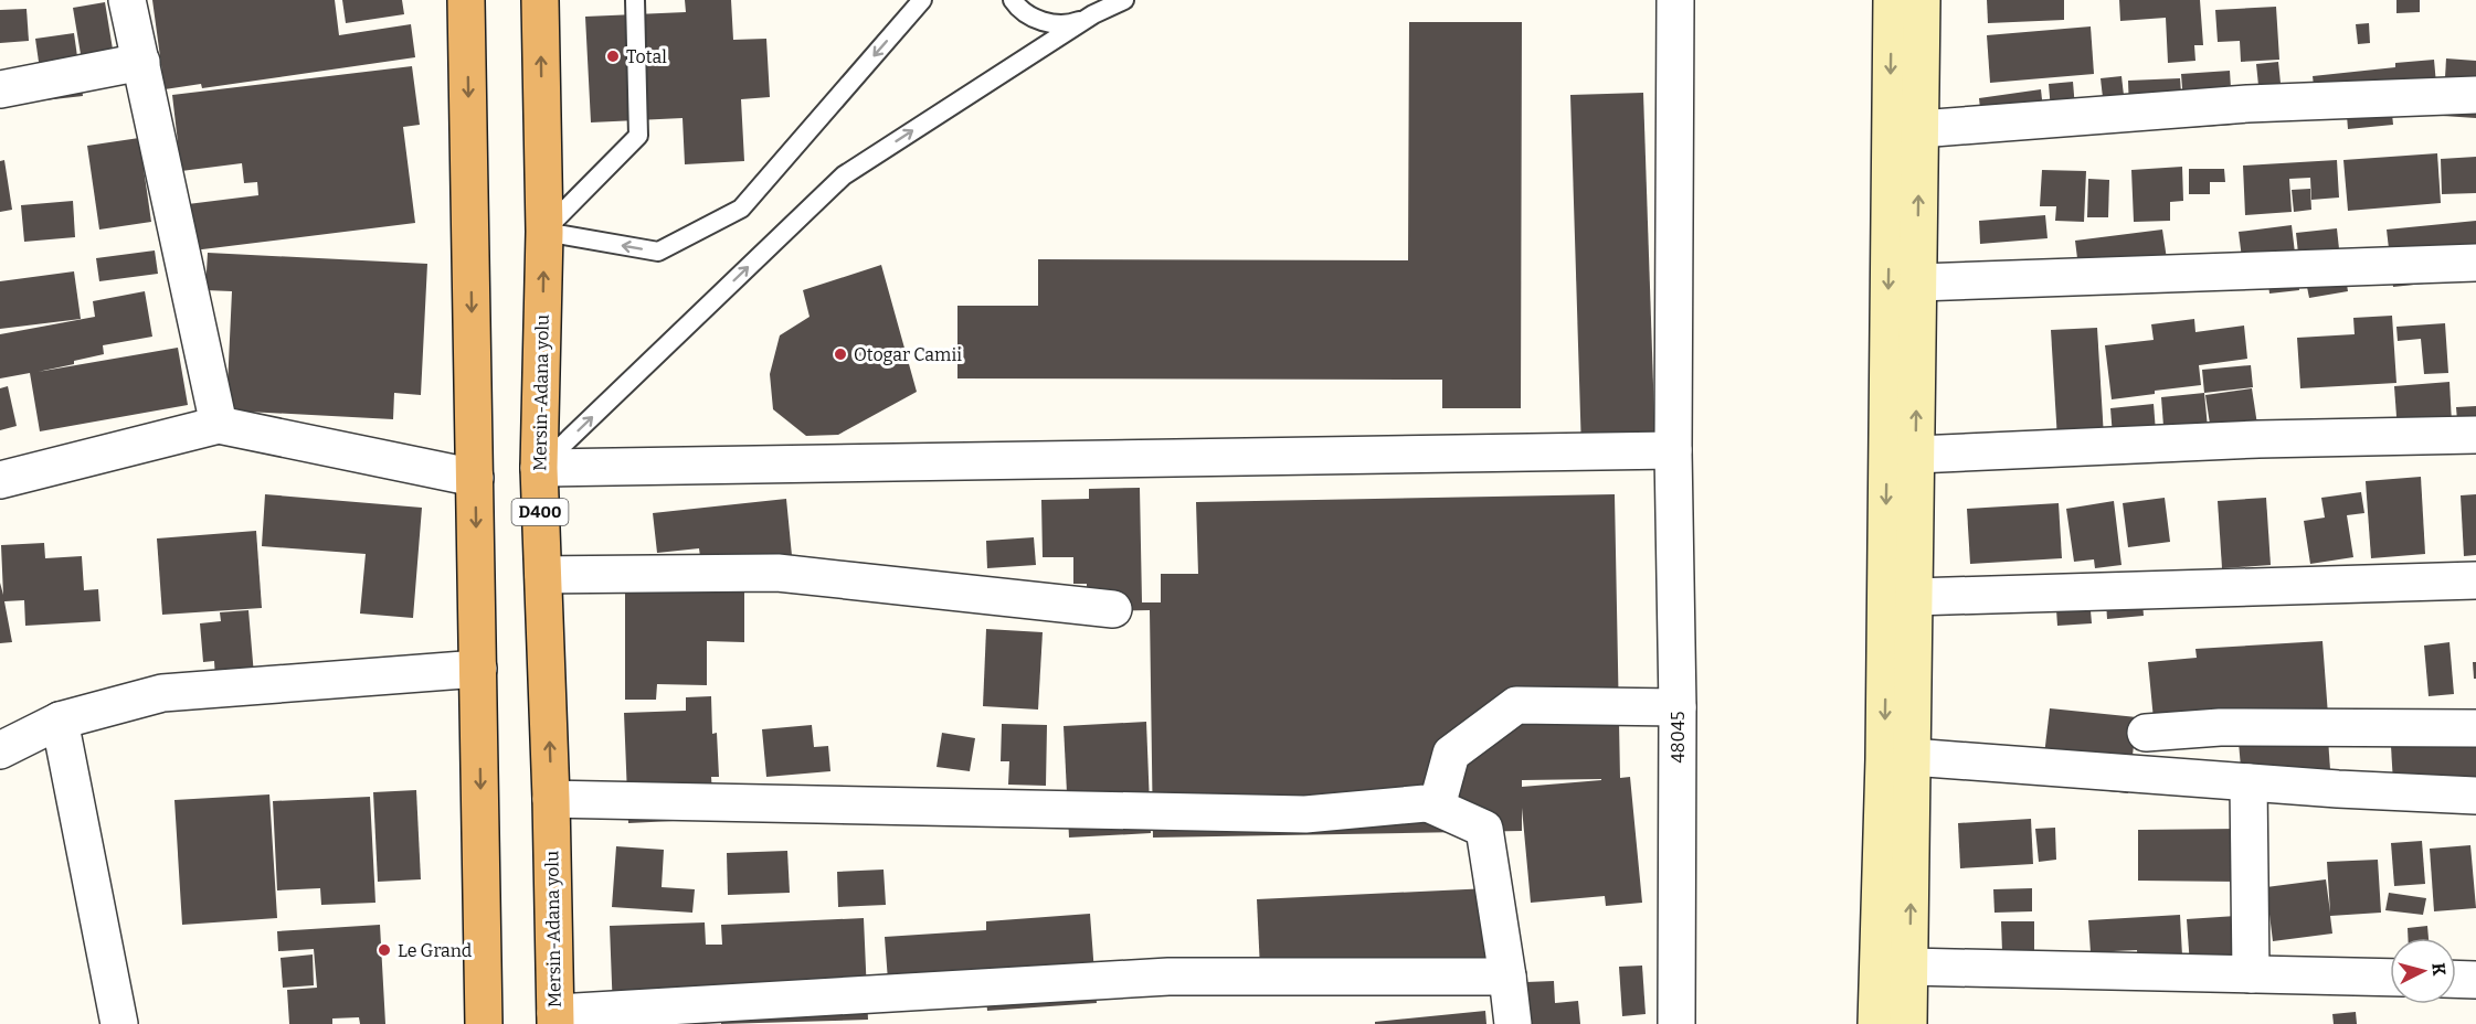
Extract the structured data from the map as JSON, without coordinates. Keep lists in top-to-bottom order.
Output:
{
  "streets": {
    "highway": ["Mersin-Adana yolu", "D400"],
    "street": ["48045"]
  },
  "places": ["Total", "Otogar Camii", "Le Grand"],
  "north": "right"
}
